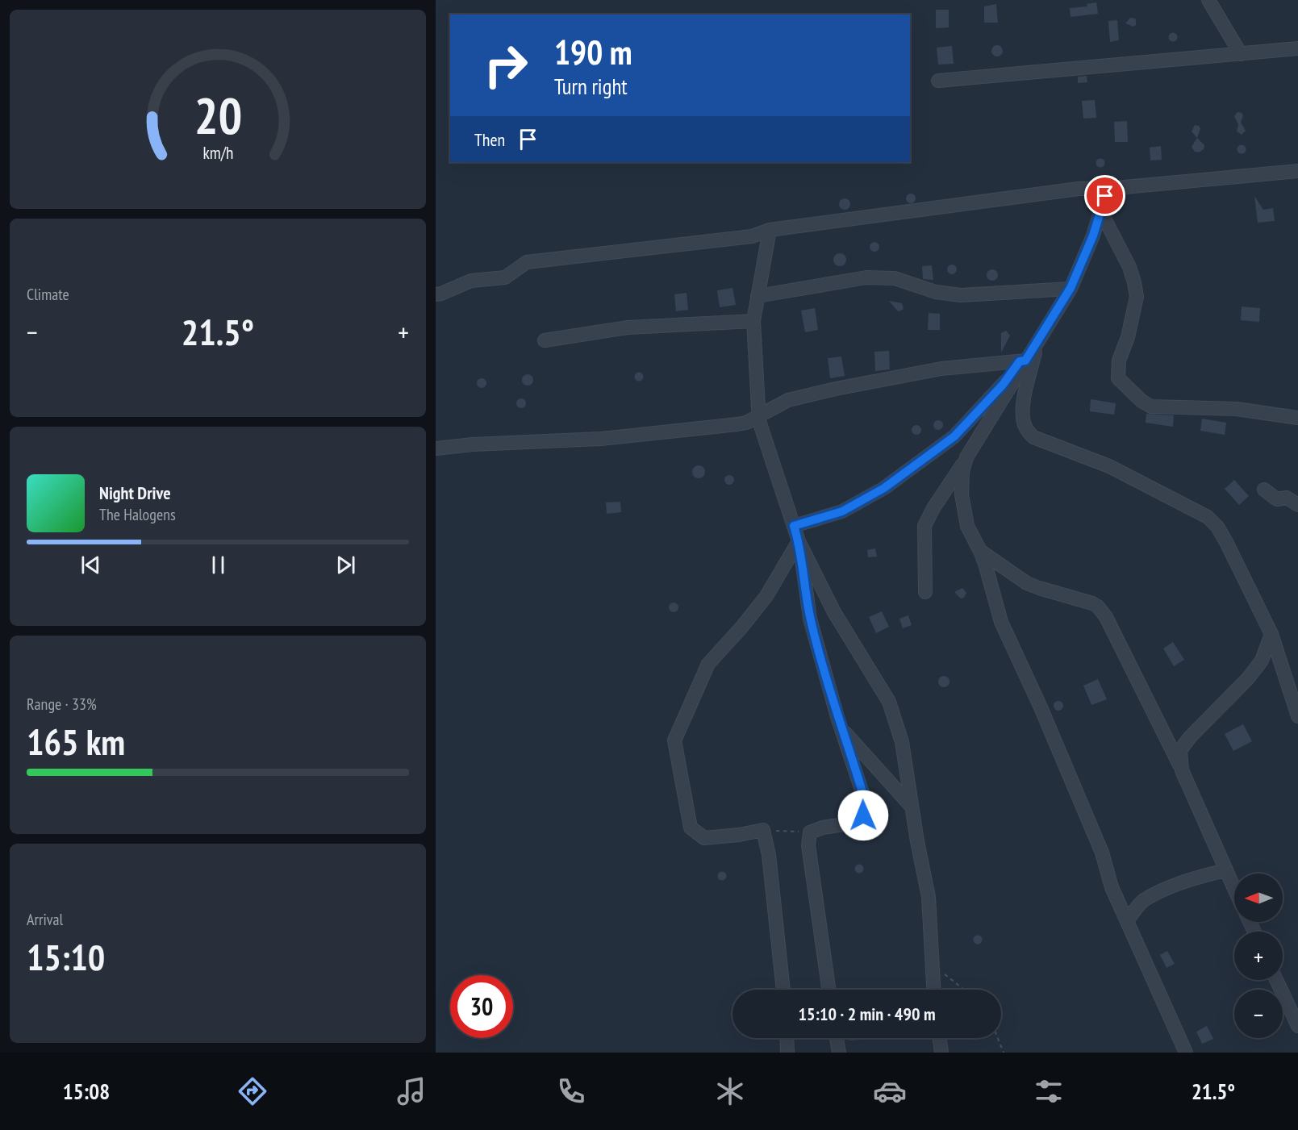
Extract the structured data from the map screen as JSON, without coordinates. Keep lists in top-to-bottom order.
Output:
{
  "north": "left",
  "page": {
    "turn": ["190 m", "Turn right"],
    "then": "Then",
    "tile": [
      "Climate",
      ["Range · 33%", "165 km"],
      ["Arrival", "15:10"]
    ],
    "heat": ["−", "21.5°", "+"],
    "song": ["Night Drive", "The Halogens"],
    "map_buttons": ["+", "−"],
    "limit": "30",
    "trip": "15:10 · 2 min · 490 m",
    "tabs": ["15:08", "21.5°"],
    "gauge": ["20", "km/h"]
  }
}
